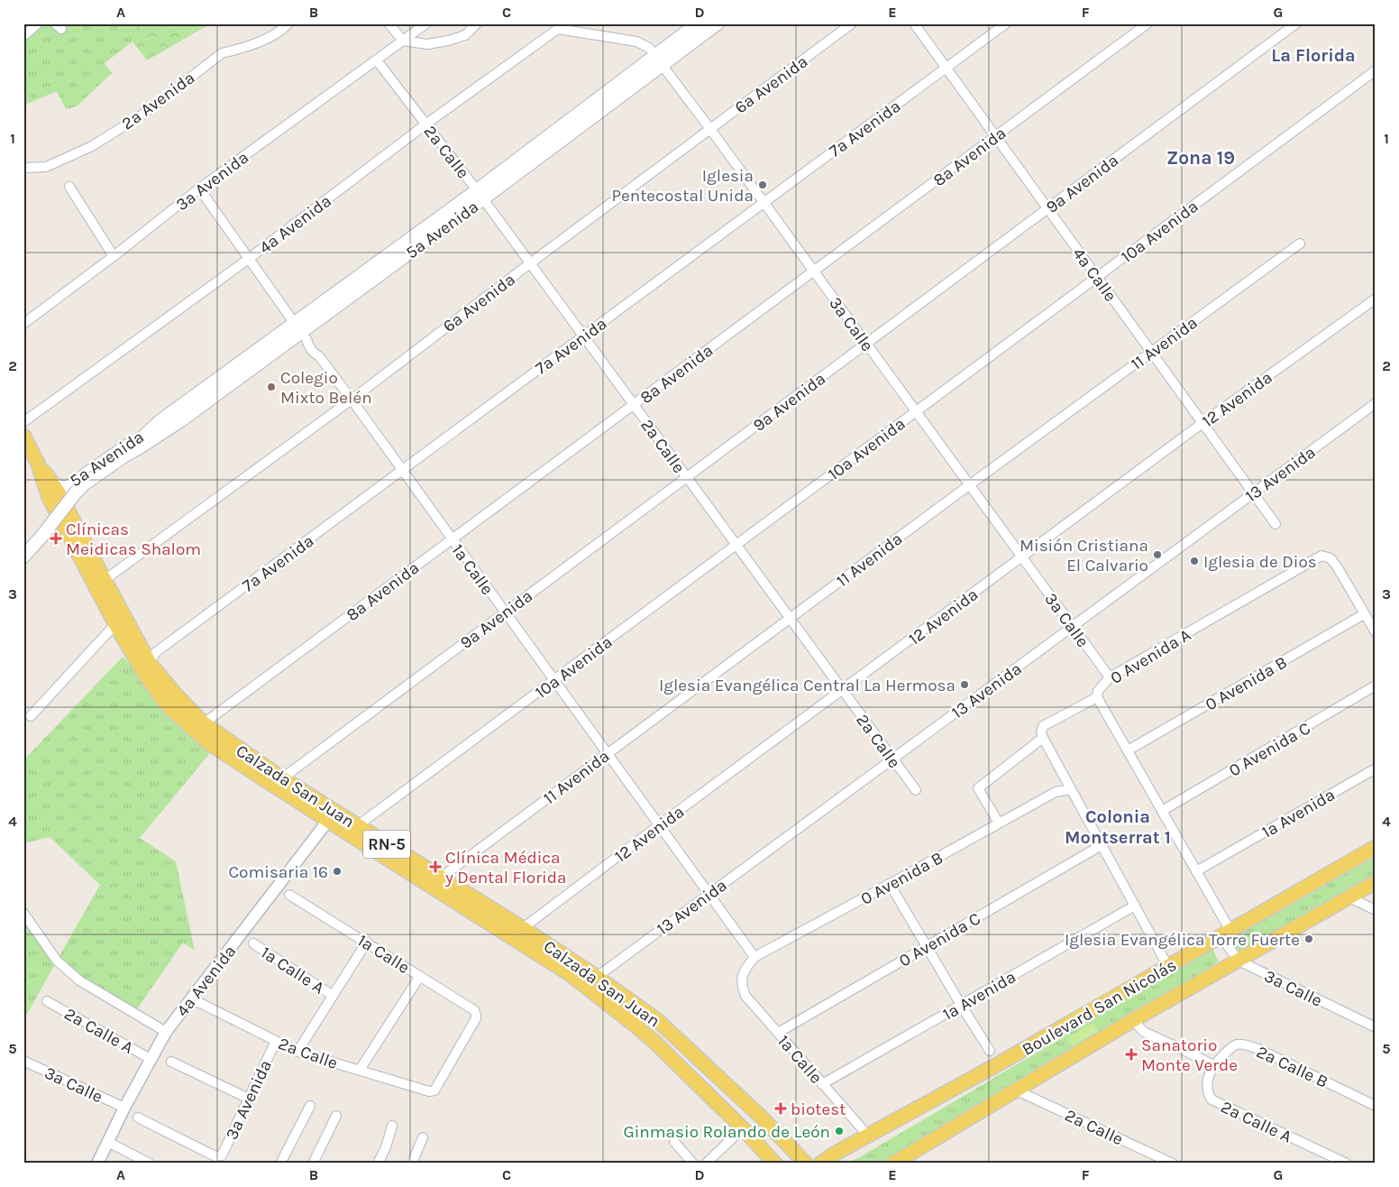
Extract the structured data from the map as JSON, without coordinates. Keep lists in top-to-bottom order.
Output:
{
  "streets": {
    "main road": [
      "5a Avenida",
      "Calzada San Juan",
      "RN-5",
      "Boulevard San Nicolás"
    ],
    "street": [
      "6a Avenida",
      "2a Avenida",
      "7a Avenida",
      "2a Calle",
      "8a Avenida",
      "3a Avenida",
      "9a Avenida",
      "4a Avenida",
      "10a Avenida",
      "4a Calle",
      "3a Calle",
      "11 Avenida",
      "12 Avenida",
      "13 Avenida",
      "1a Calle",
      "0 Avenida A",
      "0 Avenida B",
      "0 Avenida C",
      "1a Avenida",
      "1a Calle A",
      "2a Calle A",
      "2a Calle B"
    ]
  },
  "crossings": [
    ["6a Avenida", "2a Calle"],
    ["6a Avenida", "3a Calle"],
    ["6a Avenida", "1a Calle"],
    ["6a Avenida", "Calzada San Juan"],
    ["7a Avenida", "2a Calle"],
    ["7a Avenida", "4a Calle"],
    ["7a Avenida", "3a Calle"],
    ["7a Avenida", "1a Calle"],
    ["7a Avenida", "Calzada San Juan"],
    ["2a Calle", "8a Avenida"],
    ["2a Calle", "3a Avenida"],
    ["2a Calle", "9a Avenida"],
    ["2a Calle", "4a Avenida"],
    ["2a Calle", "5a Avenida"],
    ["2a Calle", "10a Avenida"],
    ["2a Calle", "11 Avenida"],
    ["2a Calle", "12 Avenida"],
    ["2a Calle", "13 Avenida"],
    ["2a Calle", "1a Calle"],
    ["2a Calle", "Boulevard San Nicolás"],
    ["8a Avenida", "4a Calle"],
    ["8a Avenida", "3a Calle"],
    ["8a Avenida", "1a Calle"],
    ["8a Avenida", "Calzada San Juan"],
    ["3a Avenida", "1a Calle"],
    ["9a Avenida", "4a Calle"],
    ["9a Avenida", "3a Calle"],
    ["9a Avenida", "1a Calle"],
    ["9a Avenida", "Calzada San Juan"],
    ["4a Avenida", "3a Calle"],
    ["4a Avenida", "1a Calle"],
    ["4a Avenida", "Calzada San Juan"],
    ["4a Avenida", "2a Calle A"],
    ["5a Avenida", "3a Calle"],
    ["5a Avenida", "1a Calle"],
    ["5a Avenida", "Calzada San Juan"],
    ["10a Avenida", "4a Calle"],
    ["10a Avenida", "3a Calle"],
    ["10a Avenida", "1a Calle"],
    ["10a Avenida", "Calzada San Juan"],
    ["4a Calle", "11 Avenida"],
    ["4a Calle", "12 Avenida"],
    ["4a Calle", "13 Avenida"],
    ["3a Calle", "11 Avenida"],
    ["3a Calle", "12 Avenida"],
    ["3a Calle", "13 Avenida"],
    ["3a Calle", "0 Avenida A"],
    ["3a Calle", "0 Avenida B"],
    ["3a Calle", "0 Avenida C"],
    ["3a Calle", "1a Avenida"],
    ["3a Calle", "Boulevard San Nicolás"],
    ["11 Avenida", "1a Calle"],
    ["11 Avenida", "Calzada San Juan"],
    ["12 Avenida", "1a Calle"],
    ["12 Avenida", "Calzada San Juan"],
    ["13 Avenida", "1a Calle"],
    ["13 Avenida", "Calzada San Juan"],
    ["1a Calle", "0 Avenida B"],
    ["1a Calle", "0 Avenida C"],
    ["1a Calle", "1a Avenida"],
    ["1a Calle", "Boulevard San Nicolás"],
    ["0 Avenida A", "0 Avenida B"],
    ["2a Calle A", "2a Calle B"]
  ],
  "districts": ["La Florida", "Zona 19", "Colonia Montserrat 1"],
  "places": {
    "other": [
      "Iglesia Pentecostal Unida",
      "Colegio Mixto Belén",
      "Misión Cristiana El Calvario",
      "Iglesia de Dios",
      "Iglesia Evangélica Central La Hermosa",
      "Comisaria 16",
      "Iglesia Evangélica Torre Fuerte",
      "Ginmasio Rolando de León"
    ],
    "health": [
      "Clínicas Meidicas Shalom",
      "Clínica Médica y Dental Florida",
      "Sanatorio Monte Verde",
      "biotest"
    ]
  },
  "grid": {
    "columns": [
      "A",
      "B",
      "C",
      "D",
      "E",
      "F",
      "G"
    ],
    "rows": [
      "1",
      "2",
      "3",
      "4",
      "5"
    ]
  }
}
